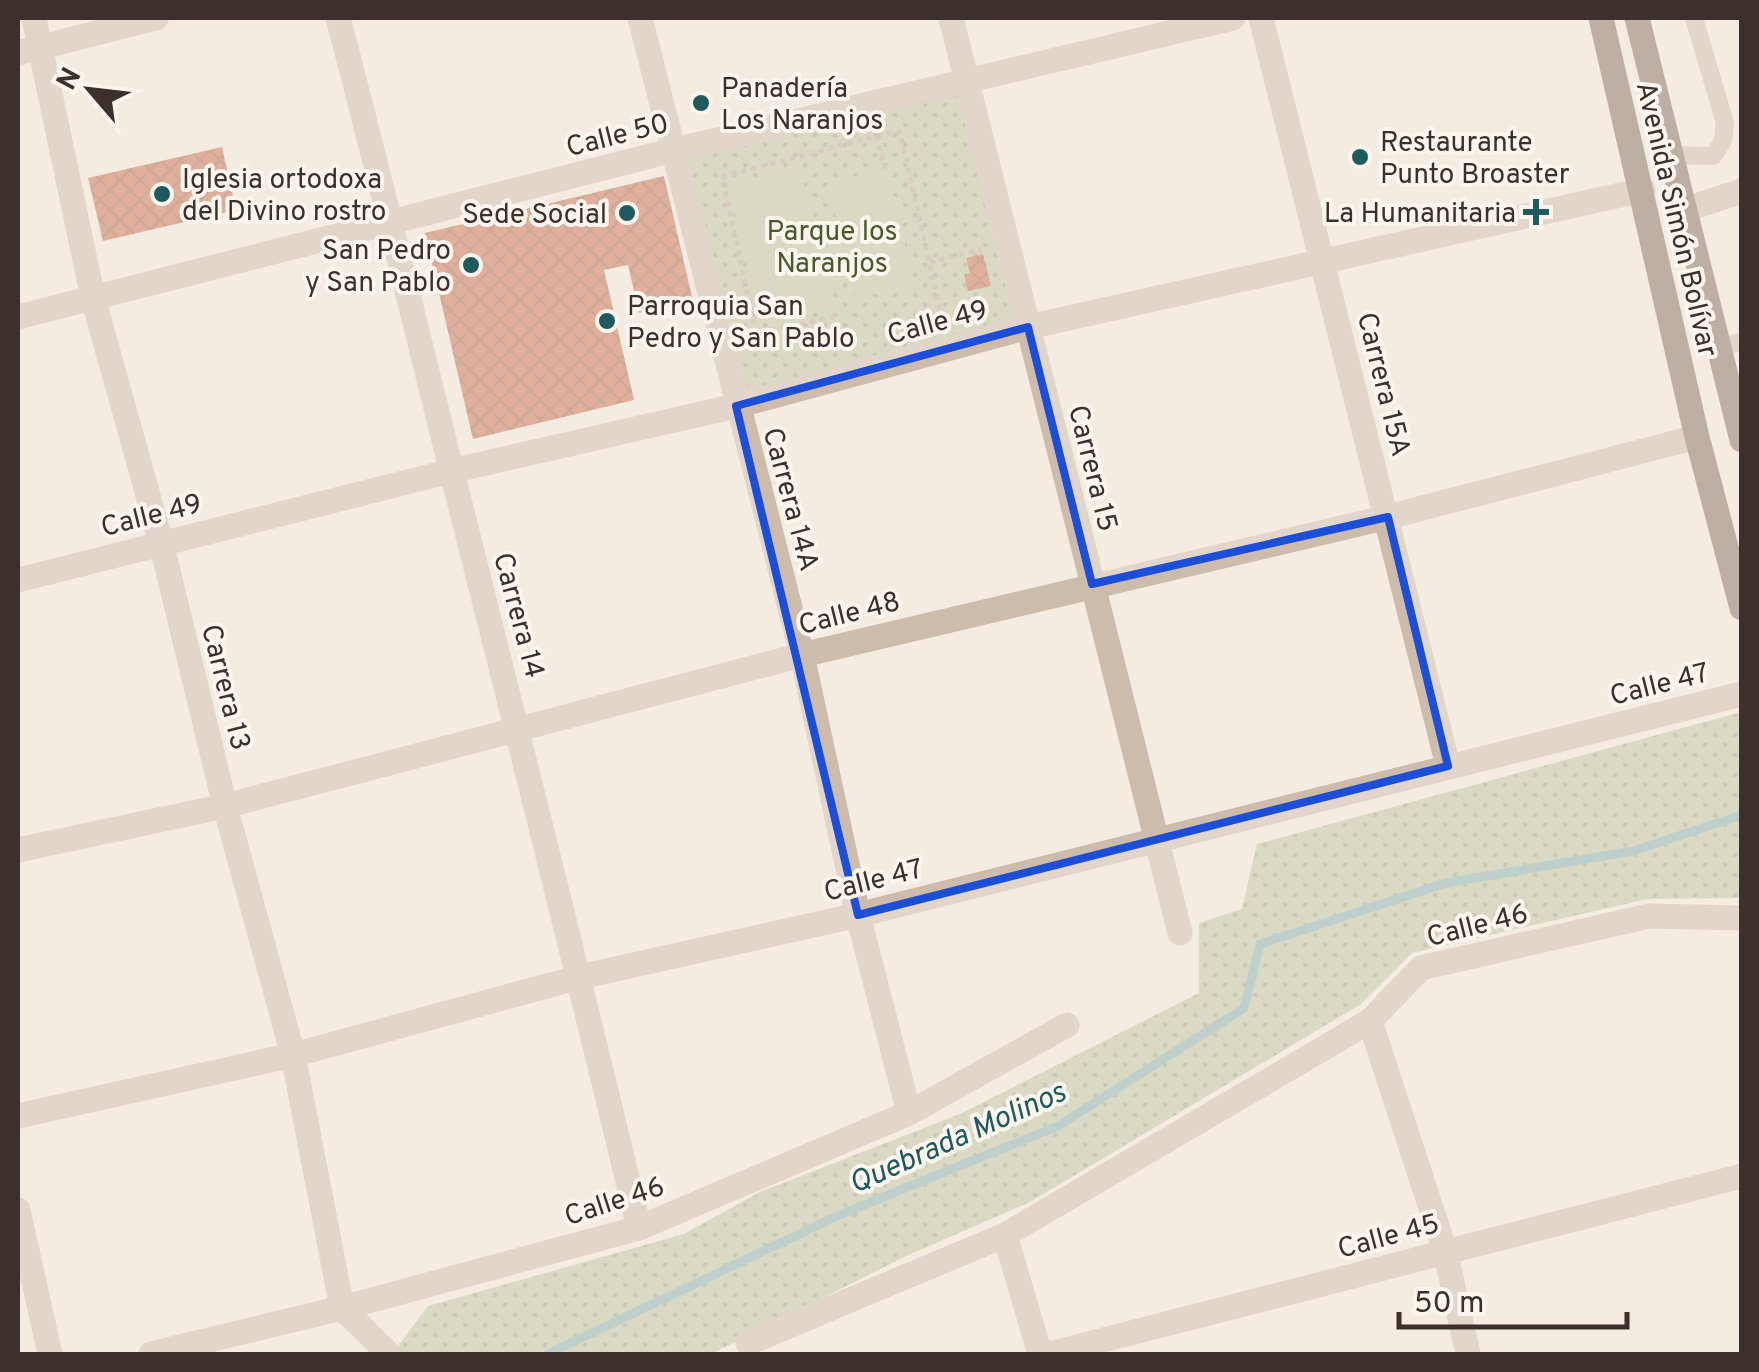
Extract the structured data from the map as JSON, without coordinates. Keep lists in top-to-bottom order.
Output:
{
  "streets": {
    "main road": ["Avenida Simón Bolívar"],
    "street": [
      "Calle 50",
      "Calle 49",
      "Carrera 15A",
      "Carrera 15",
      "Carrera 14A",
      "Calle 48",
      "Carrera 14",
      "Calle 47",
      "Carrera 13",
      "Calle 46",
      "Calle 45"
    ]
  },
  "crossings": [
    ["Calle 50", "Carrera 15"],
    ["Calle 50", "Carrera 14A"],
    ["Calle 50", "Carrera 14"],
    ["Calle 50", "Carrera 13"],
    ["Avenida Simón Bolívar", "Calle 49"],
    ["Avenida Simón Bolívar", "Calle 48"],
    ["Calle 49", "Carrera 15A"],
    ["Calle 49", "Carrera 15"],
    ["Calle 49", "Carrera 14A"],
    ["Calle 49", "Carrera 14"],
    ["Calle 49", "Carrera 13"],
    ["Carrera 15A", "Calle 48"],
    ["Carrera 15A", "Calle 47"],
    ["Carrera 15", "Calle 48"],
    ["Carrera 15", "Calle 47"],
    ["Carrera 14A", "Calle 48"],
    ["Carrera 14A", "Calle 47"],
    ["Carrera 14A", "Calle 46"],
    ["Calle 48", "Carrera 14"],
    ["Calle 48", "Carrera 13"],
    ["Carrera 14", "Calle 47"],
    ["Carrera 14", "Calle 46"],
    ["Calle 47", "Carrera 13"],
    ["Carrera 13", "Calle 46"]
  ],
  "water": ["Quebrada Molinos"],
  "parks": ["Parque los Naranjos"],
  "places": {
    "other": [
      "Panadería Los Naranjos",
      "Restaurante Punto Broaster",
      "Iglesia ortodoxa del Divino rostro",
      "Sede Social",
      "San Pedro y San Pablo",
      "Parroquia San Pedro y San Pablo"
    ],
    "health": ["La Humanitaria"]
  },
  "scale_bar": "50 m",
  "north": "top left"
}
